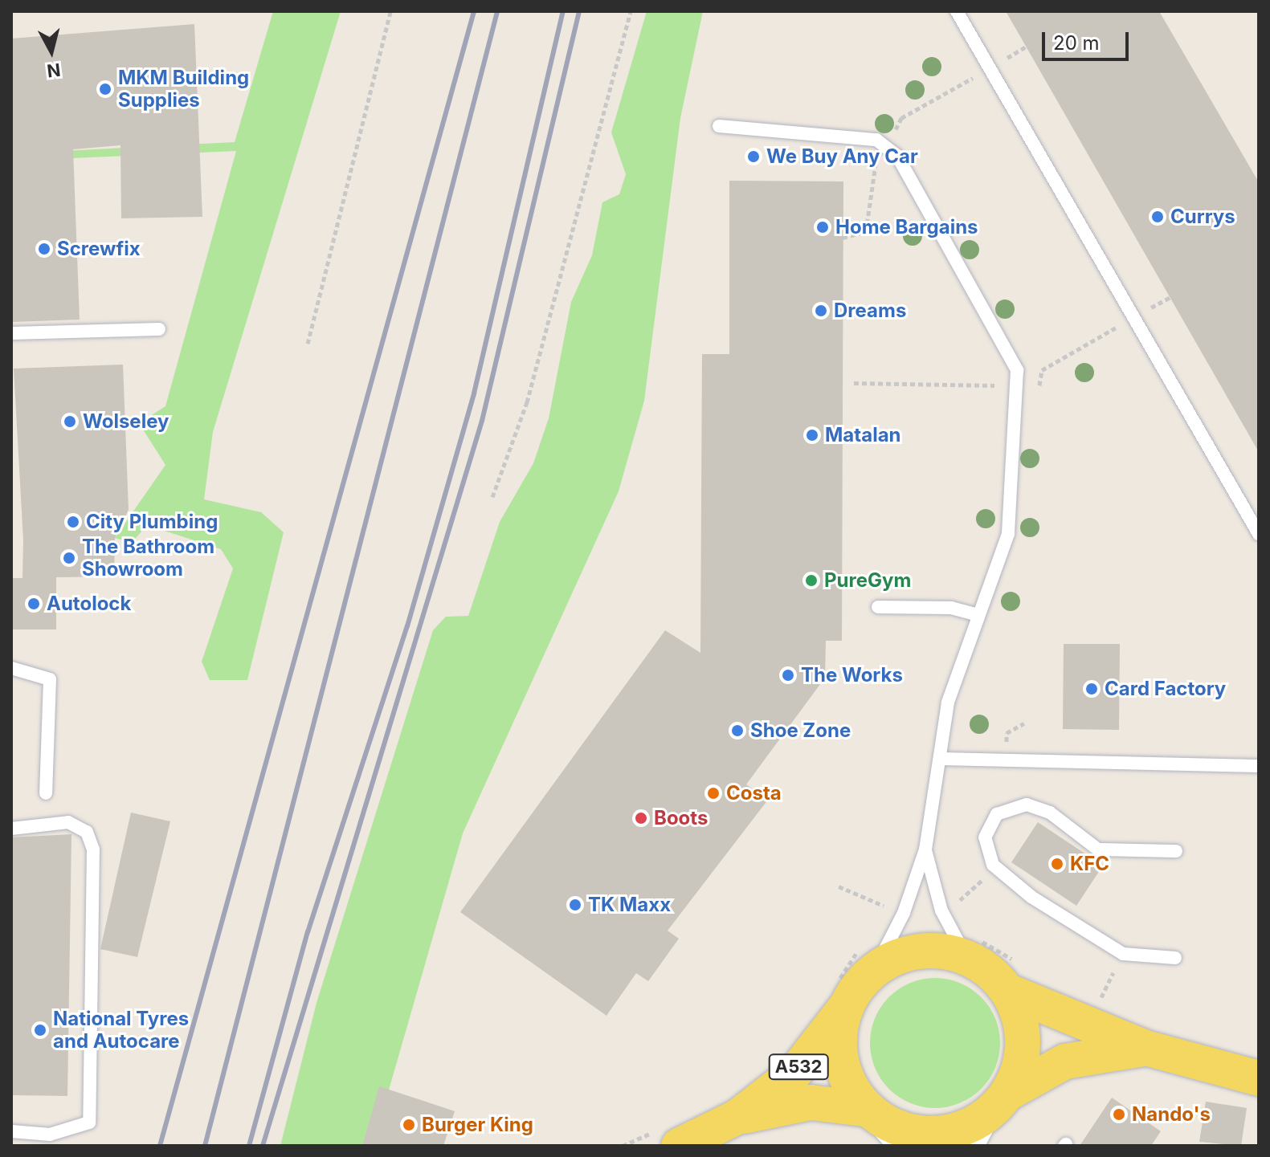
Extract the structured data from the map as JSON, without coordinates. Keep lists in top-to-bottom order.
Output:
{
  "streets": {
    "main road": ["A532"]
  },
  "places": [
    "MKM Building Supplies",
    "We Buy Any Car",
    "Currys",
    "Home Bargains",
    "Screwfix",
    "Dreams",
    "Wolseley",
    "Matalan",
    "City Plumbing",
    "The Bathroom Showroom",
    "PureGym",
    "Autolock",
    "The Works",
    "Card Factory",
    "Shoe Zone",
    "Costa",
    "Boots",
    "KFC",
    "TK Maxx",
    "National Tyres and Autocare",
    "Nando's",
    "Burger King"
  ],
  "scale_bar": "20 m",
  "north": "bottom"
}
